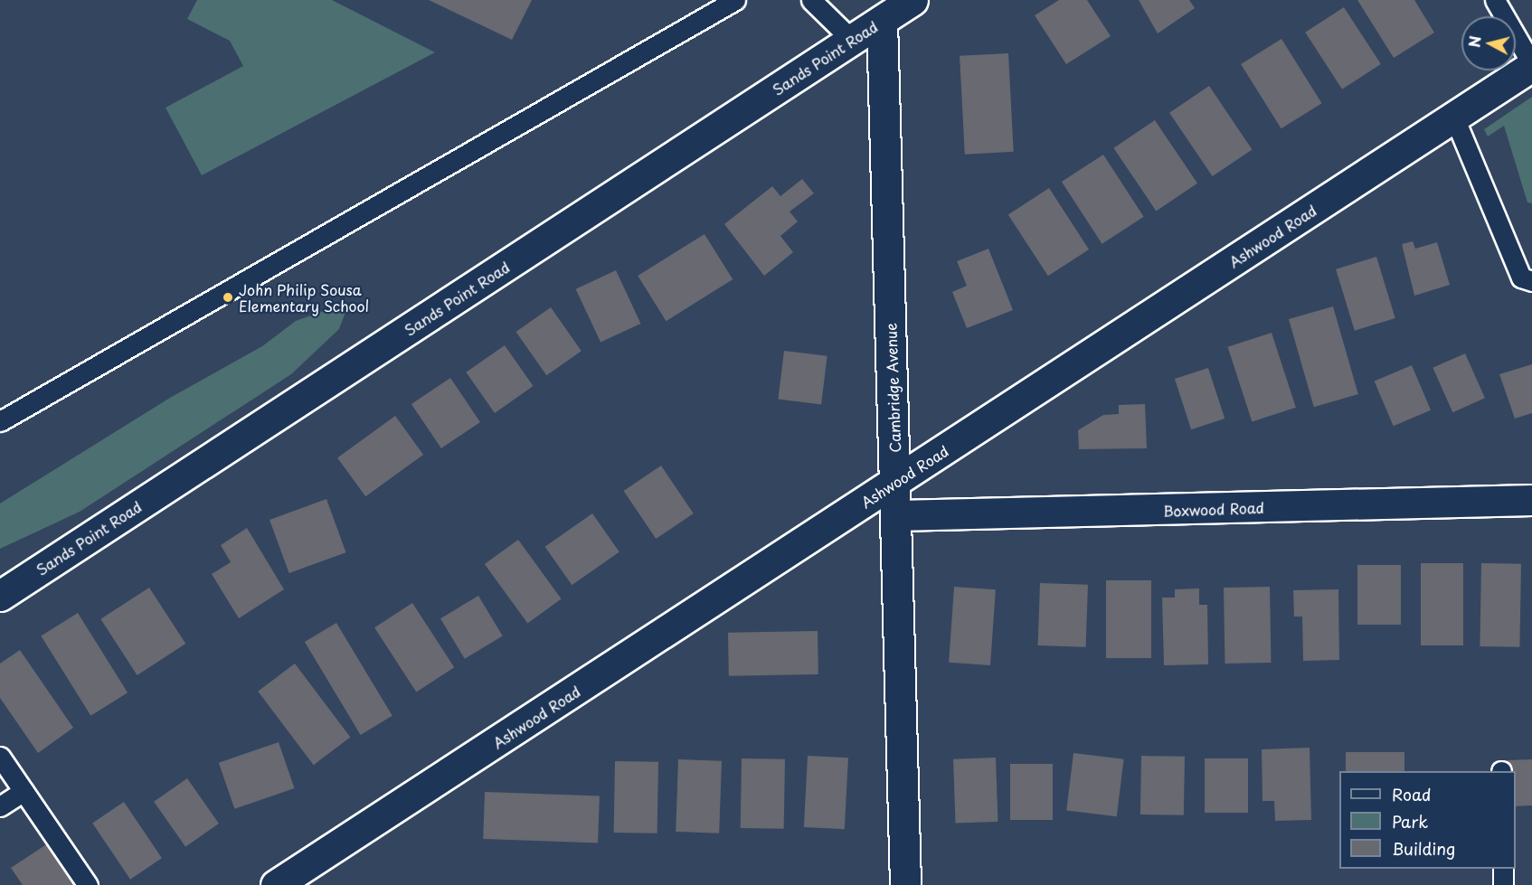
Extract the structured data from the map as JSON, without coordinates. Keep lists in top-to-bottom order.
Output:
{
  "streets": {
    "street": [
      "Sands Point Road",
      "Ashwood Road",
      "Cambridge Avenue",
      "Boxwood Road"
    ]
  },
  "crossings": [
    ["Sands Point Road", "Cambridge Avenue"],
    ["Ashwood Road", "Cambridge Avenue"],
    ["Cambridge Avenue", "Boxwood Road"]
  ],
  "places": ["John Philip Sousa Elementary School"],
  "legend": ["Road", "Park", "Building"],
  "north": "left"
}
